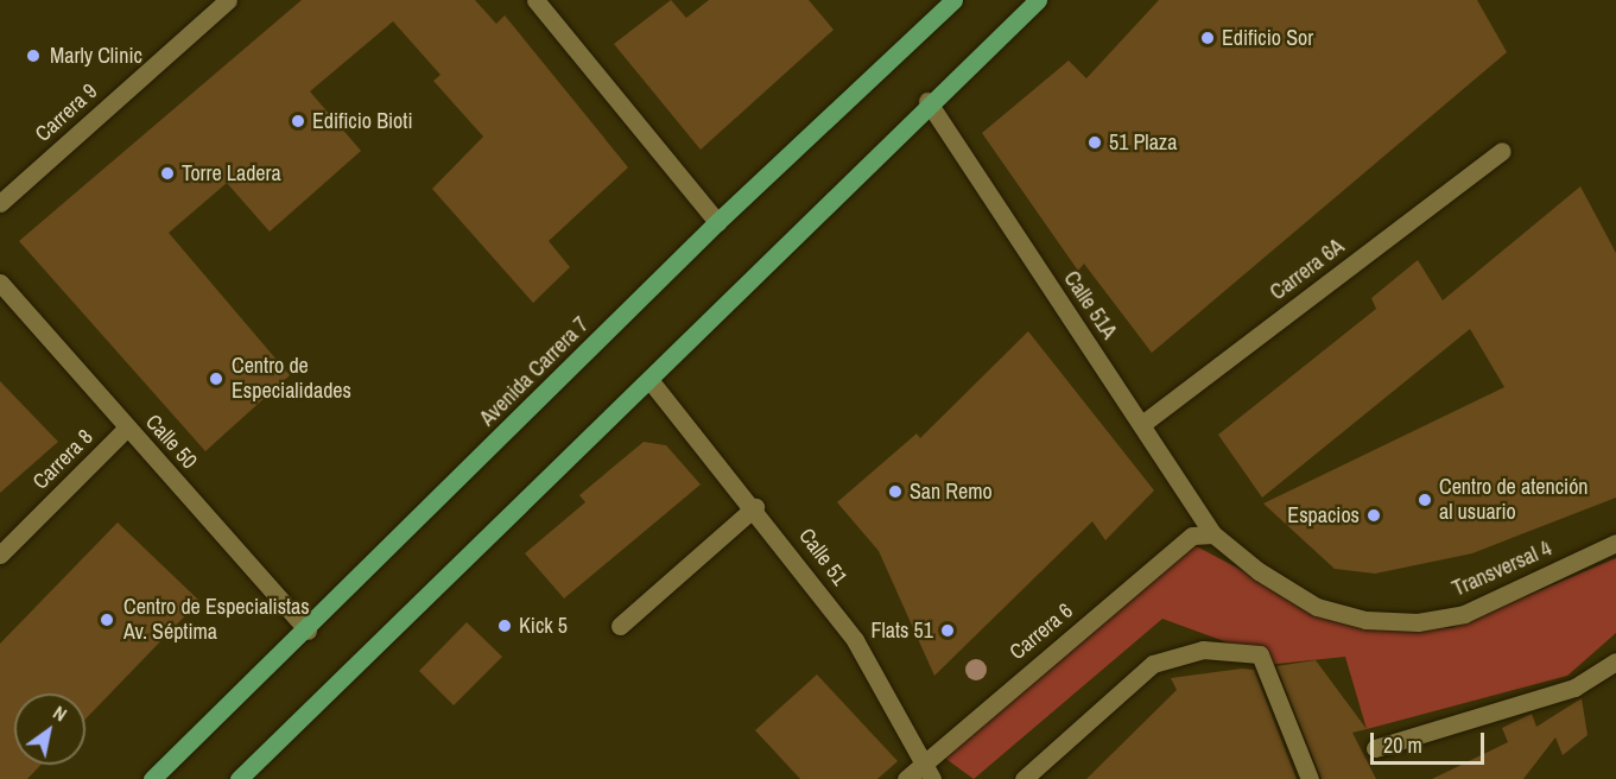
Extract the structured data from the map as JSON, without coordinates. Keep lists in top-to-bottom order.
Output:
{
  "streets": {
    "main road": ["Avenida Carrera 7"],
    "street": [
      "Carrera 9",
      "Carrera 6A",
      "Calle 51A",
      "Calle 50",
      "Carrera 8",
      "Calle 51",
      "Transversal 4",
      "Carrera 6"
    ]
  },
  "crossings": [
    ["Carrera 6A", "Calle 51A"],
    ["Calle 51A", "Transversal 4"],
    ["Calle 51A", "Carrera 6"],
    ["Avenida Carrera 7", "Calle 50"],
    ["Calle 50", "Carrera 8"],
    ["Calle 51", "Carrera 6"],
    ["Transversal 4", "Carrera 6"]
  ],
  "places": [
    "Edificio Sor",
    "Marly Clinic",
    "Edificio Bioti",
    "51 Plaza",
    "Torre Ladera",
    "Centro de Especialidades",
    "San Remo",
    "Centro de atención al usuario",
    "Espacios",
    "Centro de Especialistas Av. Séptima",
    "Kick 5",
    "Flats 51"
  ],
  "scale_bar": "20 m",
  "north": "top right"
}
